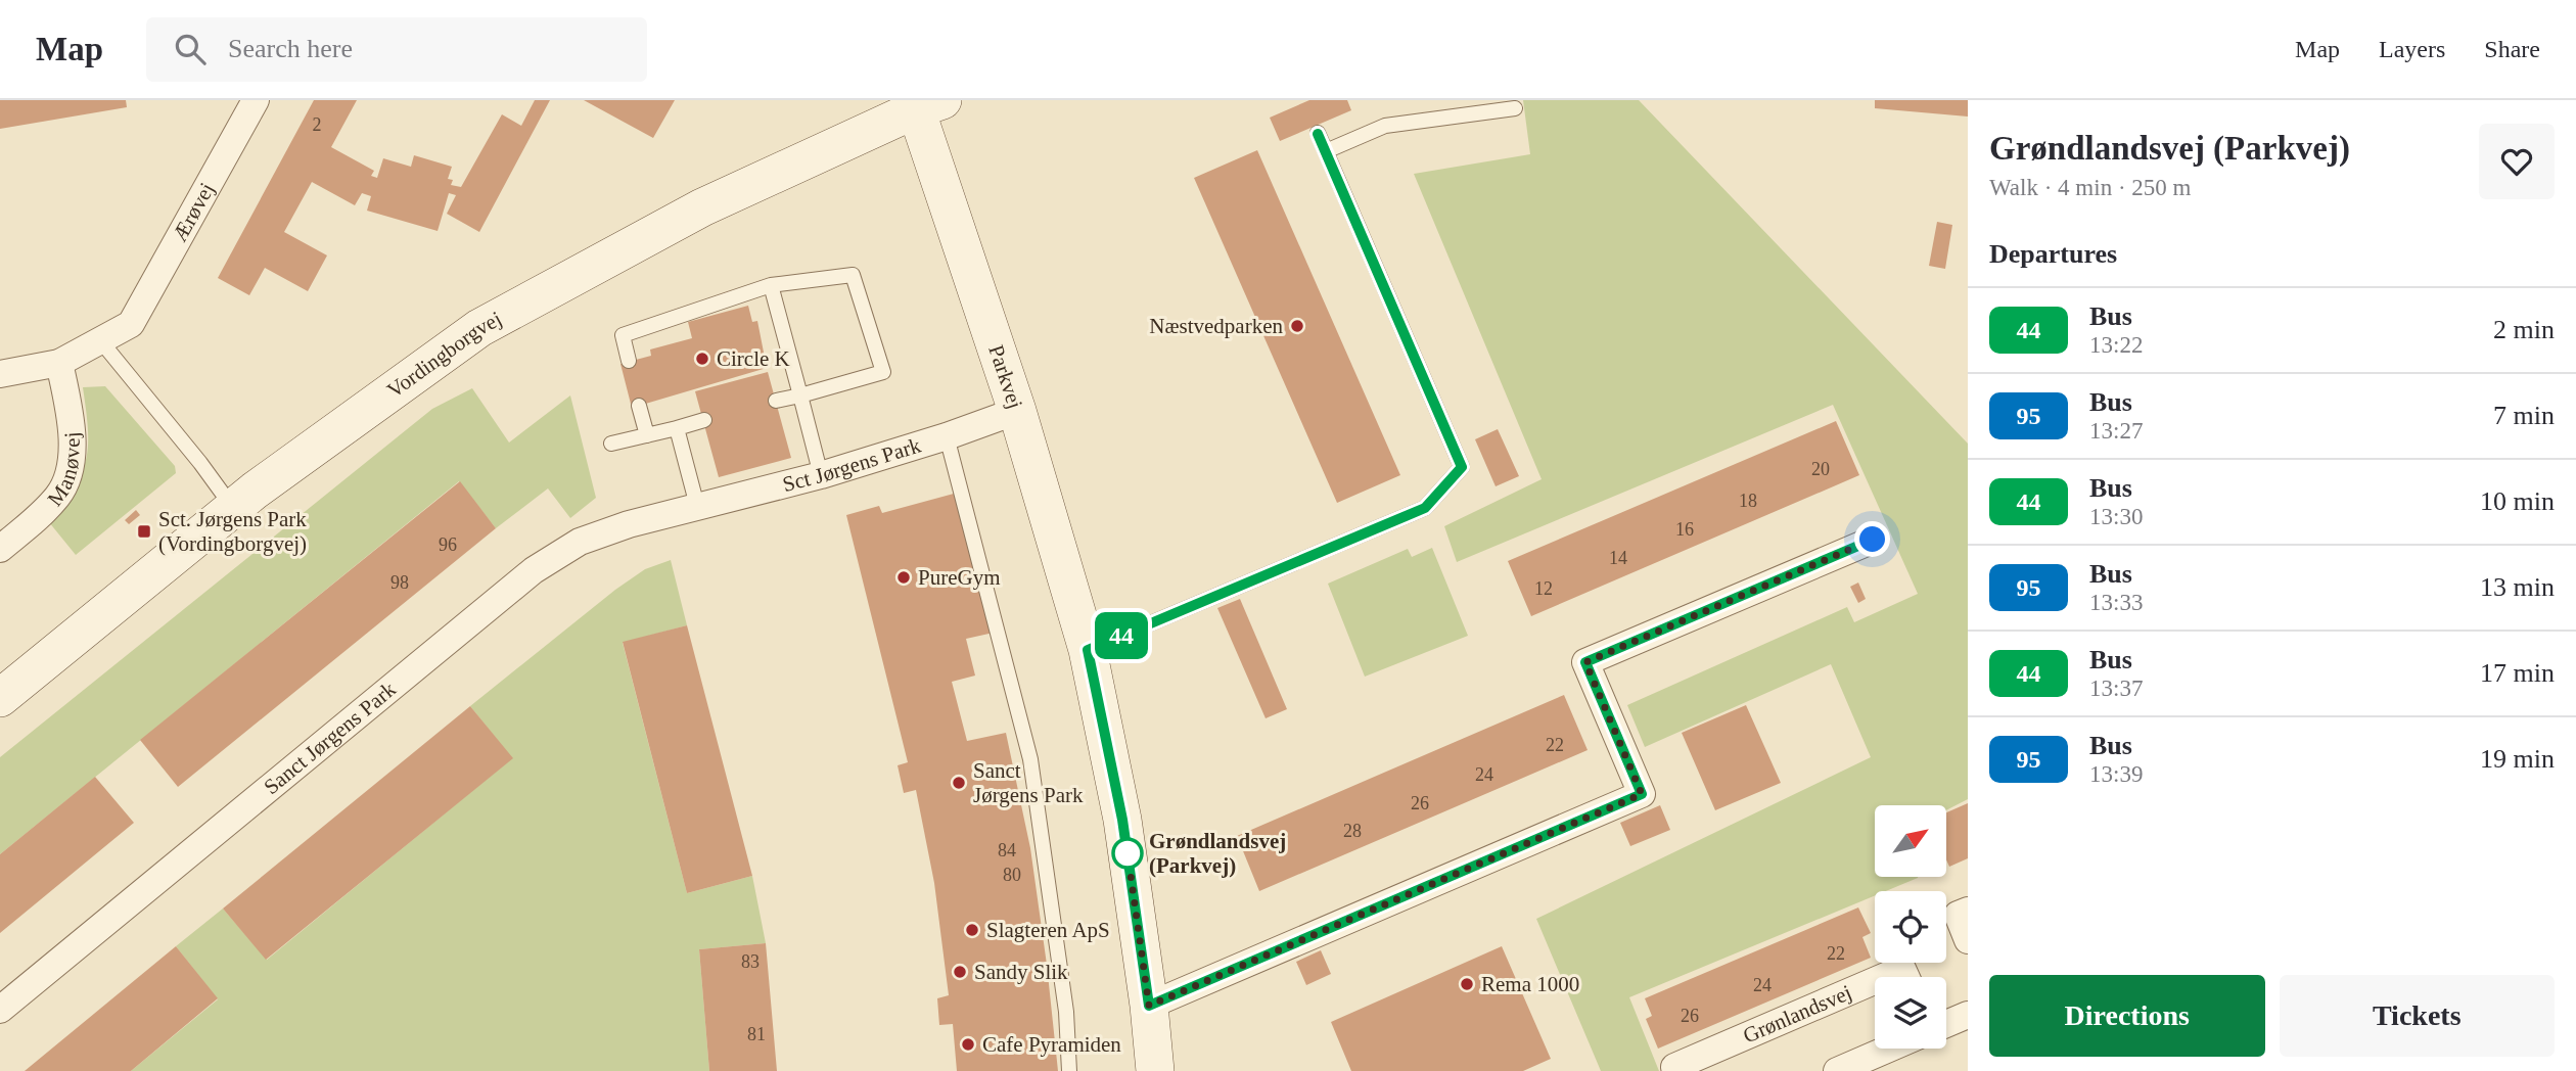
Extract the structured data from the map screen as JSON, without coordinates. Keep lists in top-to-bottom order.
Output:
{
  "streets": {
    "street": [
      "Ærøvej",
      "Vordingborgvej",
      "Parkvej",
      "Sct Jørgens Park",
      "Manøvej",
      "Sanct Jørgens Park",
      "Grønlandsvej"
    ]
  },
  "crossings": [
    ["Vordingborgvej", "Parkvej"],
    ["Parkvej", "Sct Jørgens Park"],
    ["Sct Jørgens Park", "Sanct Jørgens Park"]
  ],
  "places": {
    "other": [
      "Næstvedparken",
      "Circle K",
      "PureGym",
      "Sanct Jørgens Park",
      "Grøndlandsvej (Parkvej)",
      "Slagteren ApS",
      "Sandy Slik",
      "Rema 1000",
      "Cafe Pyramiden"
    ],
    "transit": ["Sct. Jørgens Park (Vordingborgvej)"]
  },
  "lines": ["bus line 44"],
  "house_numbers": [
    "2",
    "20",
    "18",
    "16",
    "96",
    "14",
    "98",
    "12",
    "22",
    "24",
    "26",
    "28",
    "84",
    "80",
    "22",
    "83",
    "24",
    "26",
    "81"
  ],
  "north": "top right",
  "page": {
    "header": "Map",
    "search": "Search here",
    "nav": ["Map", "Layers", "Share"],
    "on_map": "44",
    "heading": [
      ["Grøndlandsvej (Parkvej)", "Walk · 4 min · 250 m"],
      "Departures"
    ],
    "list": [
      {
        "mark": "44",
        "name": "Bus",
        "note": "13:22",
        "value": "2 min"
      },
      {
        "mark": "95",
        "name": "Bus",
        "note": "13:27",
        "value": "7 min"
      },
      {
        "mark": "44",
        "name": "Bus",
        "note": "13:30",
        "value": "10 min"
      },
      {
        "mark": "95",
        "name": "Bus",
        "note": "13:33",
        "value": "13 min"
      },
      {
        "mark": "44",
        "name": "Bus",
        "note": "13:37",
        "value": "17 min"
      },
      {
        "mark": "95",
        "name": "Bus",
        "note": "13:39",
        "value": "19 min"
      }
    ],
    "buttons": ["Directions", "Tickets"]
  }
}
